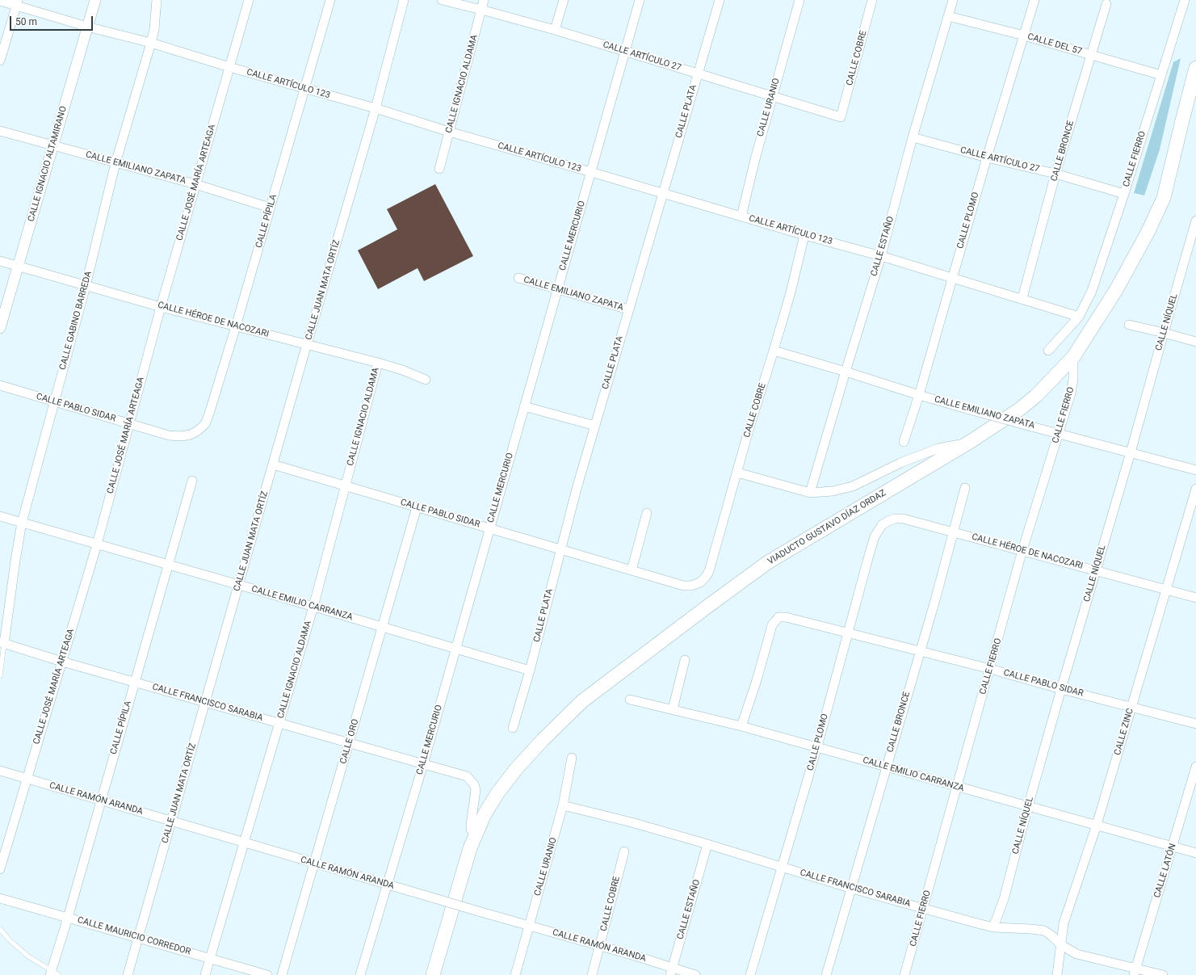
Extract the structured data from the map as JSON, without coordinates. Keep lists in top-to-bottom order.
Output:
{
  "streets": {
    "main road": ["VIADUCTO GUSTAVO DÍAZ ORDAZ"],
    "street": [
      "CALLE DEL 57",
      "CALLE ARTÍCULO 27",
      "CALLE COBRE",
      "CALLE ARTÍCULO 123",
      "CALLE IGNACIO ALDAMA",
      "CALLE URANIO",
      "CALLE PLATA",
      "CALLE BRONCE",
      "CALLE FIERRO",
      "CALLE IGNACIO ALTAMIRANO",
      "CALLE EMILIANO ZAPATA",
      "CALLE JOSÉ MARÍA ARTEAGA",
      "CALLE PLOMO",
      "CALLE PÍPILA",
      "CALLE MERCURIO",
      "CALLE ESTAÑO",
      "CALLE JUAN MATA ORTÍZ",
      "CALLE HÉROE DE NACOZARI",
      "CALLE GABINO BARREDA",
      "CALLE NÍQUEL",
      "CALLE PABLO SIDAR",
      "CALLE EMILIO CARRANZA",
      "CALLE FRANCISCO SARABIA",
      "CALLE ZINC",
      "CALLE ORO",
      "CALLE RAMÓN ARANDA",
      "CALLE LATÓN",
      "CALLE MAURICIO CORREDOR"
    ]
  },
  "crossings": [
    ["CALLE DEL 57", "CALLE BRONCE"],
    ["CALLE DEL 57", "CALLE FIERRO"],
    ["CALLE DEL 57", "CALLE PLOMO"],
    ["CALLE DEL 57", "CALLE ESTAÑO"],
    ["CALLE ARTÍCULO 27", "CALLE COBRE"],
    ["CALLE ARTÍCULO 27", "CALLE IGNACIO ALDAMA"],
    ["CALLE ARTÍCULO 27", "CALLE URANIO"],
    ["CALLE ARTÍCULO 27", "CALLE PLATA"],
    ["CALLE ARTÍCULO 27", "CALLE BRONCE"],
    ["CALLE ARTÍCULO 27", "CALLE FIERRO"],
    ["CALLE ARTÍCULO 27", "CALLE PLOMO"],
    ["CALLE ARTÍCULO 27", "CALLE MERCURIO"],
    ["CALLE ARTÍCULO 27", "CALLE ESTAÑO"],
    ["CALLE COBRE", "CALLE ARTÍCULO 123"],
    ["CALLE COBRE", "CALLE EMILIANO ZAPATA"],
    ["CALLE COBRE", "CALLE PABLO SIDAR"],
    ["CALLE COBRE", "CALLE RAMÓN ARANDA"],
    ["CALLE ARTÍCULO 123", "CALLE IGNACIO ALDAMA"],
    ["CALLE ARTÍCULO 123", "CALLE URANIO"],
    ["CALLE ARTÍCULO 123", "CALLE PLATA"],
    ["CALLE ARTÍCULO 123", "CALLE BRONCE"],
    ["CALLE ARTÍCULO 123", "CALLE FIERRO"],
    ["CALLE ARTÍCULO 123", "CALLE IGNACIO ALTAMIRANO"],
    ["CALLE ARTÍCULO 123", "CALLE JOSÉ MARÍA ARTEAGA"],
    ["CALLE ARTÍCULO 123", "CALLE PLOMO"],
    ["CALLE ARTÍCULO 123", "CALLE PÍPILA"],
    ["CALLE ARTÍCULO 123", "CALLE MERCURIO"],
    ["CALLE ARTÍCULO 123", "CALLE ESTAÑO"],
    ["CALLE ARTÍCULO 123", "CALLE JUAN MATA ORTÍZ"],
    ["CALLE ARTÍCULO 123", "CALLE GABINO BARREDA"],
    ["CALLE IGNACIO ALDAMA", "CALLE HÉROE DE NACOZARI"],
    ["CALLE IGNACIO ALDAMA", "CALLE PABLO SIDAR"],
    ["CALLE IGNACIO ALDAMA", "CALLE EMILIO CARRANZA"],
    ["CALLE IGNACIO ALDAMA", "CALLE FRANCISCO SARABIA"],
    ["CALLE IGNACIO ALDAMA", "CALLE RAMÓN ARANDA"],
    ["CALLE IGNACIO ALDAMA", "CALLE MAURICIO CORREDOR"],
    ["CALLE URANIO", "CALLE FRANCISCO SARABIA"],
    ["CALLE URANIO", "CALLE RAMÓN ARANDA"],
    ["CALLE PLATA", "CALLE EMILIANO ZAPATA"],
    ["CALLE PLATA", "CALLE PABLO SIDAR"],
    ["CALLE PLATA", "CALLE EMILIO CARRANZA"],
    ["CALLE BRONCE", "CALLE HÉROE DE NACOZARI"],
    ["CALLE BRONCE", "CALLE PABLO SIDAR"],
    ["CALLE BRONCE", "CALLE EMILIO CARRANZA"],
    ["CALLE BRONCE", "CALLE FRANCISCO SARABIA"],
    ["CALLE FIERRO", "CALLE EMILIANO ZAPATA"],
    ["CALLE FIERRO", "CALLE HÉROE DE NACOZARI"],
    ["CALLE FIERRO", "CALLE PABLO SIDAR"],
    ["CALLE FIERRO", "VIADUCTO GUSTAVO DÍAZ ORDAZ"],
    ["CALLE FIERRO", "CALLE EMILIO CARRANZA"],
    ["CALLE FIERRO", "CALLE FRANCISCO SARABIA"],
    ["CALLE IGNACIO ALTAMIRANO", "CALLE EMILIANO ZAPATA"],
    ["CALLE IGNACIO ALTAMIRANO", "CALLE HÉROE DE NACOZARI"],
    ["CALLE EMILIANO ZAPATA", "CALLE JOSÉ MARÍA ARTEAGA"],
    ["CALLE EMILIANO ZAPATA", "CALLE PLOMO"],
    ["CALLE EMILIANO ZAPATA", "CALLE PÍPILA"],
    ["CALLE EMILIANO ZAPATA", "CALLE MERCURIO"],
    ["CALLE EMILIANO ZAPATA", "CALLE ESTAÑO"],
    ["CALLE EMILIANO ZAPATA", "CALLE GABINO BARREDA"],
    ["CALLE EMILIANO ZAPATA", "CALLE NÍQUEL"],
    ["CALLE JOSÉ MARÍA ARTEAGA", "CALLE HÉROE DE NACOZARI"],
    ["CALLE JOSÉ MARÍA ARTEAGA", "CALLE PABLO SIDAR"],
    ["CALLE JOSÉ MARÍA ARTEAGA", "CALLE EMILIO CARRANZA"],
    ["CALLE JOSÉ MARÍA ARTEAGA", "CALLE FRANCISCO SARABIA"],
    ["CALLE JOSÉ MARÍA ARTEAGA", "CALLE RAMÓN ARANDA"],
    ["CALLE PLOMO", "CALLE HÉROE DE NACOZARI"],
    ["CALLE PLOMO", "CALLE PABLO SIDAR"],
    ["CALLE PLOMO", "CALLE EMILIO CARRANZA"],
    ["CALLE PLOMO", "CALLE FRANCISCO SARABIA"],
    ["CALLE PÍPILA", "CALLE HÉROE DE NACOZARI"],
    ["CALLE PÍPILA", "CALLE PABLO SIDAR"],
    ["CALLE PÍPILA", "CALLE EMILIO CARRANZA"],
    ["CALLE PÍPILA", "CALLE FRANCISCO SARABIA"],
    ["CALLE PÍPILA", "CALLE RAMÓN ARANDA"],
    ["CALLE PÍPILA", "CALLE MAURICIO CORREDOR"],
    ["CALLE MERCURIO", "CALLE PABLO SIDAR"],
    ["CALLE MERCURIO", "CALLE EMILIO CARRANZA"],
    ["CALLE MERCURIO", "CALLE FRANCISCO SARABIA"],
    ["CALLE MERCURIO", "CALLE RAMÓN ARANDA"],
    ["CALLE ESTAÑO", "CALLE FRANCISCO SARABIA"],
    ["CALLE ESTAÑO", "CALLE RAMÓN ARANDA"],
    ["CALLE JUAN MATA ORTÍZ", "CALLE HÉROE DE NACOZARI"],
    ["CALLE JUAN MATA ORTÍZ", "CALLE PABLO SIDAR"],
    ["CALLE JUAN MATA ORTÍZ", "CALLE EMILIO CARRANZA"],
    ["CALLE JUAN MATA ORTÍZ", "CALLE FRANCISCO SARABIA"],
    ["CALLE JUAN MATA ORTÍZ", "CALLE RAMÓN ARANDA"],
    ["CALLE JUAN MATA ORTÍZ", "CALLE MAURICIO CORREDOR"],
    ["CALLE HÉROE DE NACOZARI", "CALLE GABINO BARREDA"],
    ["CALLE HÉROE DE NACOZARI", "CALLE NÍQUEL"],
    ["CALLE HÉROE DE NACOZARI", "CALLE ZINC"],
    ["CALLE GABINO BARREDA", "CALLE PABLO SIDAR"],
    ["CALLE GABINO BARREDA", "CALLE EMILIO CARRANZA"],
    ["CALLE GABINO BARREDA", "CALLE FRANCISCO SARABIA"],
    ["CALLE NÍQUEL", "CALLE PABLO SIDAR"],
    ["CALLE NÍQUEL", "CALLE EMILIO CARRANZA"],
    ["CALLE NÍQUEL", "CALLE FRANCISCO SARABIA"],
    ["CALLE PABLO SIDAR", "CALLE EMILIO CARRANZA"],
    ["CALLE PABLO SIDAR", "CALLE ZINC"],
    ["CALLE PABLO SIDAR", "CALLE ORO"],
    ["VIADUCTO GUSTAVO DÍAZ ORDAZ", "CALLE FRANCISCO SARABIA"],
    ["CALLE EMILIO CARRANZA", "CALLE ZINC"],
    ["CALLE EMILIO CARRANZA", "CALLE ORO"],
    ["CALLE EMILIO CARRANZA", "CALLE LATÓN"],
    ["CALLE FRANCISCO SARABIA", "CALLE ZINC"],
    ["CALLE FRANCISCO SARABIA", "CALLE ORO"],
    ["CALLE FRANCISCO SARABIA", "CALLE LATÓN"],
    ["CALLE ORO", "CALLE RAMÓN ARANDA"]
  ],
  "scale_bar": "50 m"
}
